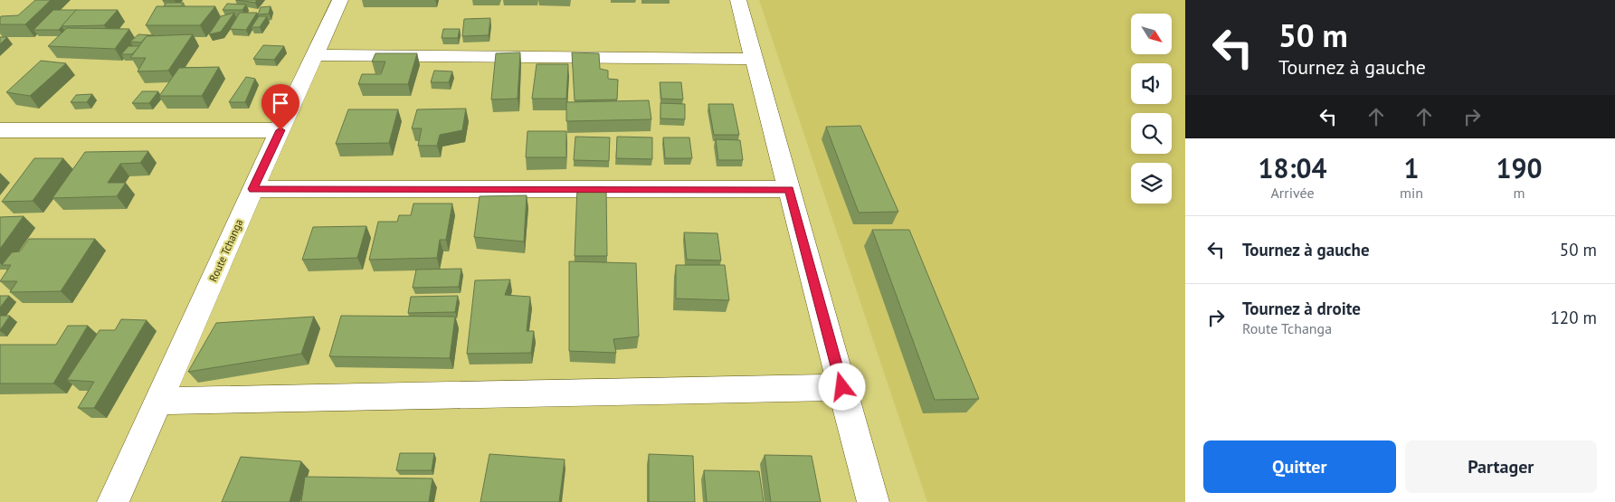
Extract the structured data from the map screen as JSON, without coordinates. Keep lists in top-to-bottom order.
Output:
{
  "streets": {
    "street": ["Route Tchanga"]
  },
  "north": "bottom right",
  "page": {
    "turn": ["50 m", "Tournez à gauche"],
    "eta": [
      "18:04",
      "Arrivée",
      "1",
      "min",
      "190",
      "m"
    ],
    "list": [
      {
        "name": "Tournez à gauche",
        "value": "50 m"
      },
      {
        "name": "Tournez à droite",
        "note": "Route Tchanga",
        "value": "120 m"
      }
    ],
    "buttons": ["Quitter", "Partager"]
  }
}
